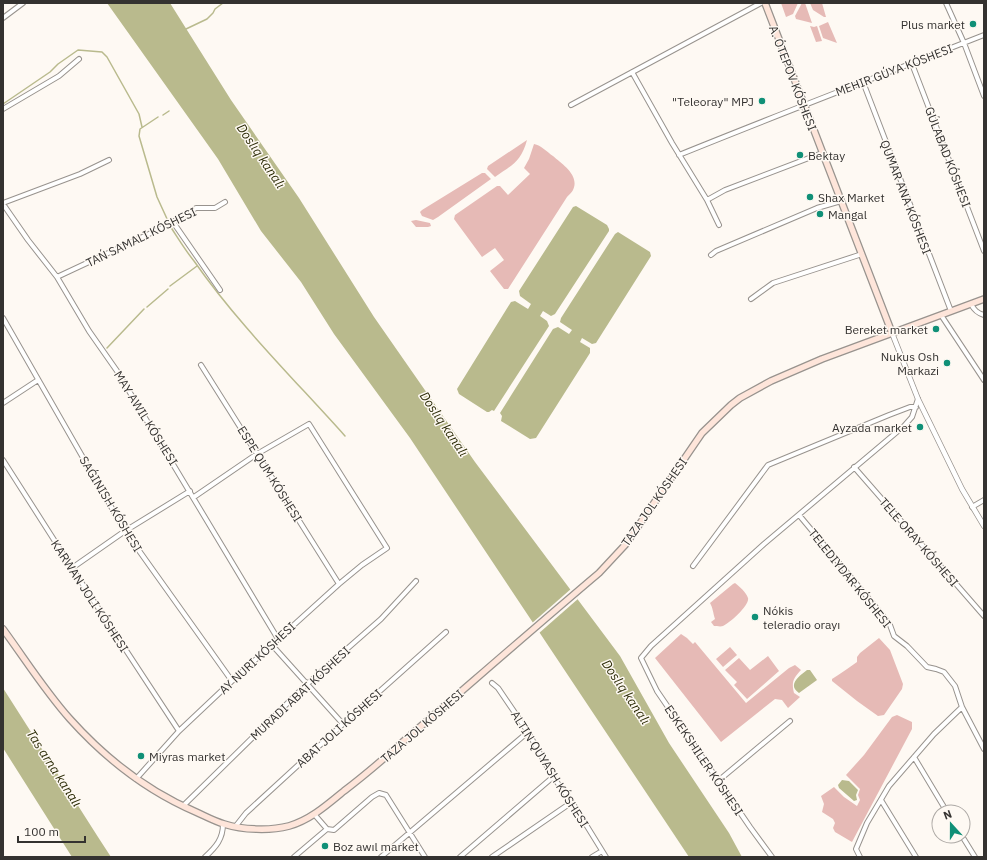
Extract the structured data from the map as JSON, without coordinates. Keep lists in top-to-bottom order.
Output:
{
  "streets": {
    "main road": ["A. ÓTEPOV KÓSHESI", "TAZA JOL KÓSHESI"],
    "street": [
      "MEHIR GÚYА KÓSHESI",
      "GÚLABAD KÓSHESI",
      "QUMAR ANA KÓSHESI",
      "ESPE QUM KÓSHESI",
      "TELE ORAY KÓSHESI",
      "TELEDIYDAR KÓSHESI",
      "ESKEKSHILER KÓSHESI"
    ]
  },
  "crossings": [
    ["MEHIR GÚYА KÓSHESI", "A. ÓTEPOV KÓSHESI"],
    ["MEHIR GÚYА KÓSHESI", "GÚLABAD KÓSHESI"],
    ["MEHIR GÚYА KÓSHESI", "QUMAR ANA KÓSHESI"],
    ["A. ÓTEPOV KÓSHESI", "TAZA JOL KÓSHESI"],
    ["QUMAR ANA KÓSHESI", "TAZA JOL KÓSHESI"],
    ["TELEDIYDAR KÓSHESI", "ESKEKSHILER KÓSHESI"]
  ],
  "water": ["Doslıq kanalı", "Tas arna kanalı"],
  "places": [
    "Plus market",
    "\"Teleoray\" MPJ",
    "Bektay",
    "Shax Market",
    "Mangal",
    "Bereket market",
    "Nukus Osh Markazi",
    "Ayzada market",
    "Nókis teleradio orayı",
    "Miyras market",
    "Boz awıl market"
  ],
  "scale_bar": "100 m",
  "north": "top"
}
